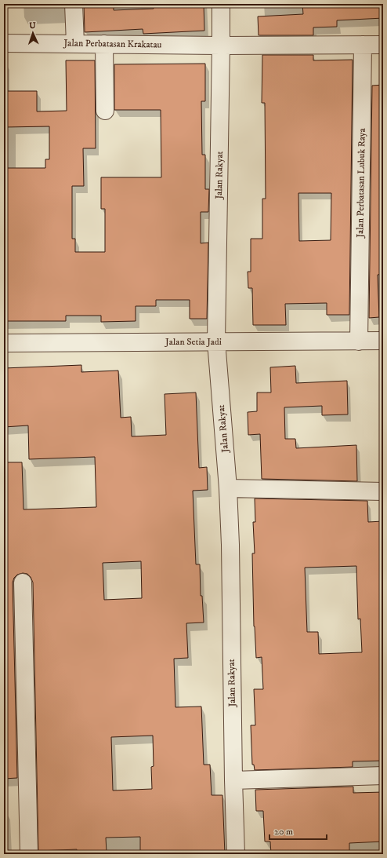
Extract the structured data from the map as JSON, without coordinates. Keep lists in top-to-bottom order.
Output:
{
  "streets": {
    "street": [
      "Jalan Perbatasan Krakatau",
      "Jalan Rakyat",
      "Jalan Perbatasan Lubuk Raya",
      "Jalan Setia Jadi"
    ]
  },
  "crossings": [
    ["Jalan Perbatasan Krakatau", "Jalan Rakyat"],
    ["Jalan Perbatasan Krakatau", "Jalan Perbatasan Lubuk Raya"],
    ["Jalan Rakyat", "Jalan Setia Jadi"],
    ["Jalan Perbatasan Lubuk Raya", "Jalan Setia Jadi"]
  ],
  "scale_bar": "20 m",
  "north": "top"
}
